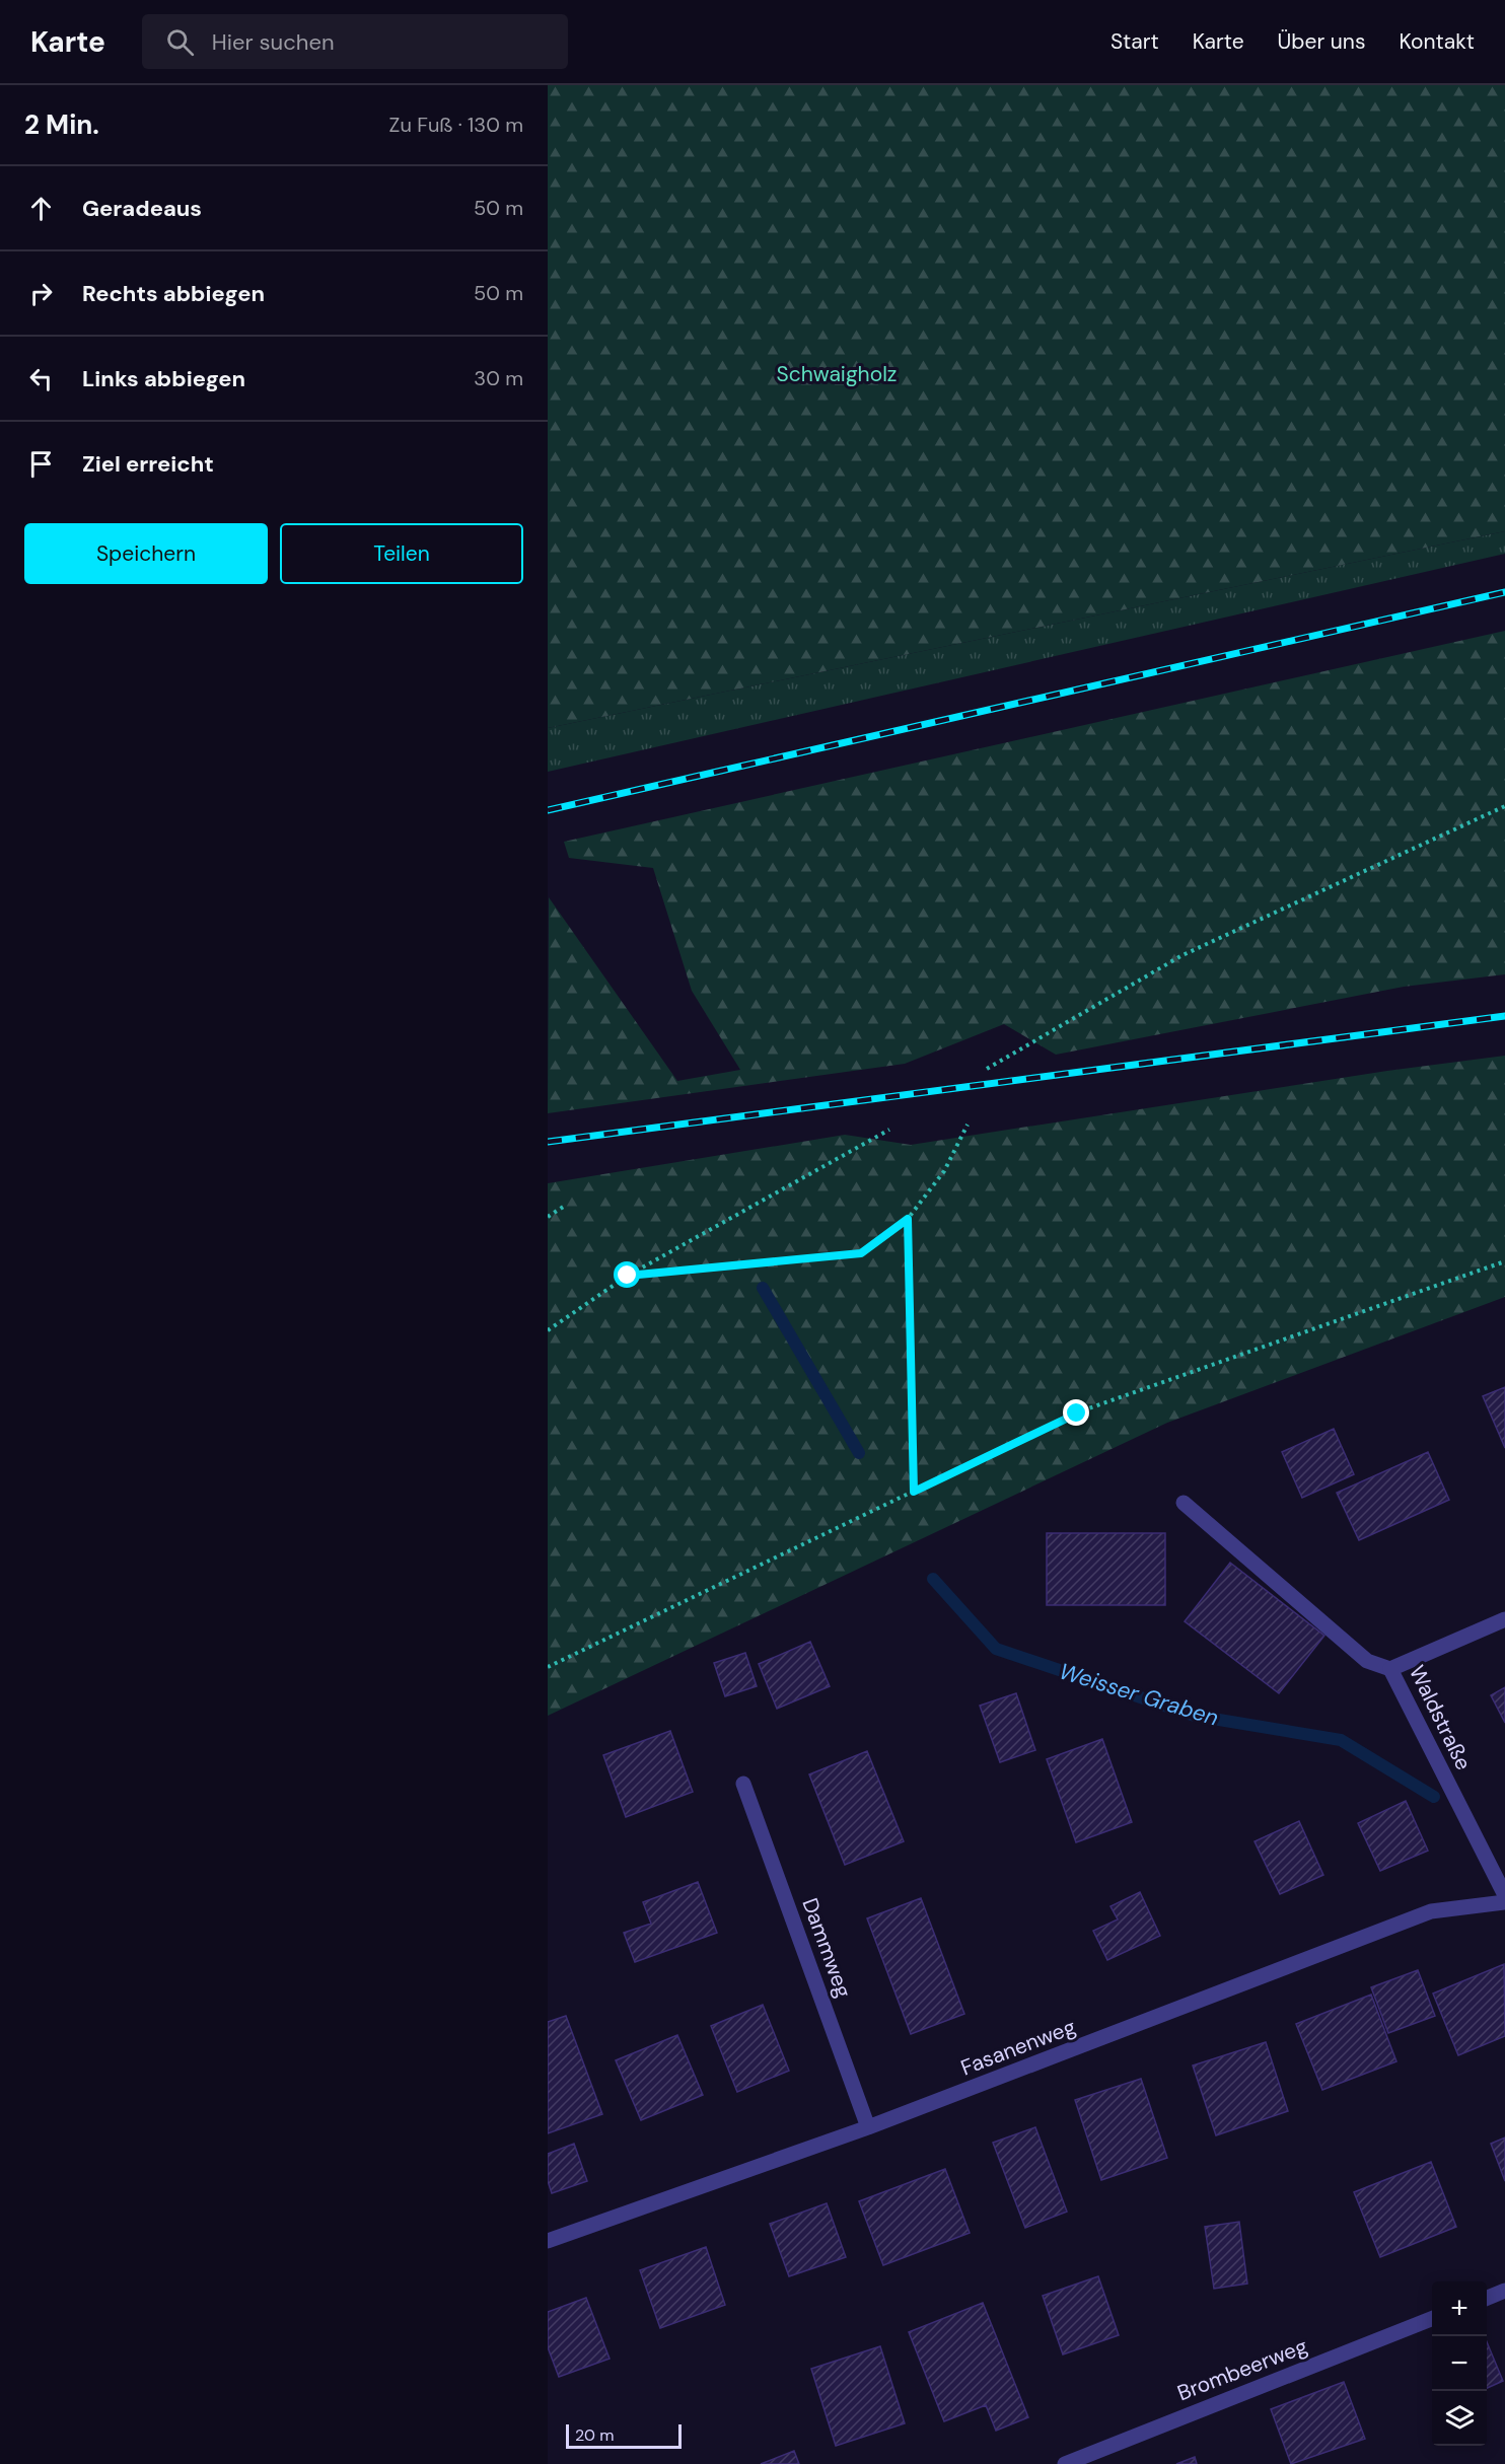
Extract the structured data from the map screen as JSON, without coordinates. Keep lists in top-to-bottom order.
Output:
{
  "streets": {
    "street": [
      "Waldstraße",
      "Dammweg",
      "Fasanenweg",
      "Brombeerweg"
    ]
  },
  "crossings": [
    ["Dammweg", "Fasanenweg"]
  ],
  "water": ["Weisser Graben"],
  "parks": ["Schwaigholz"],
  "scale_bar": "20 m",
  "page": {
    "header": "Karte",
    "search": "Hier suchen",
    "nav": [
      "Start",
      "Karte",
      "Über uns",
      "Kontakt"
    ],
    "heading": ["2 Min.", "Zu Fuß · 130 m"],
    "list": [
      ["Geradeaus", "50 m"],
      ["Rechts abbiegen", "50 m"],
      ["Links abbiegen", "30 m"],
      "Ziel erreicht"
    ],
    "buttons": ["Speichern", "Teilen"],
    "map_buttons": ["+", "−"],
    "scale": "20 m"
  }
}
